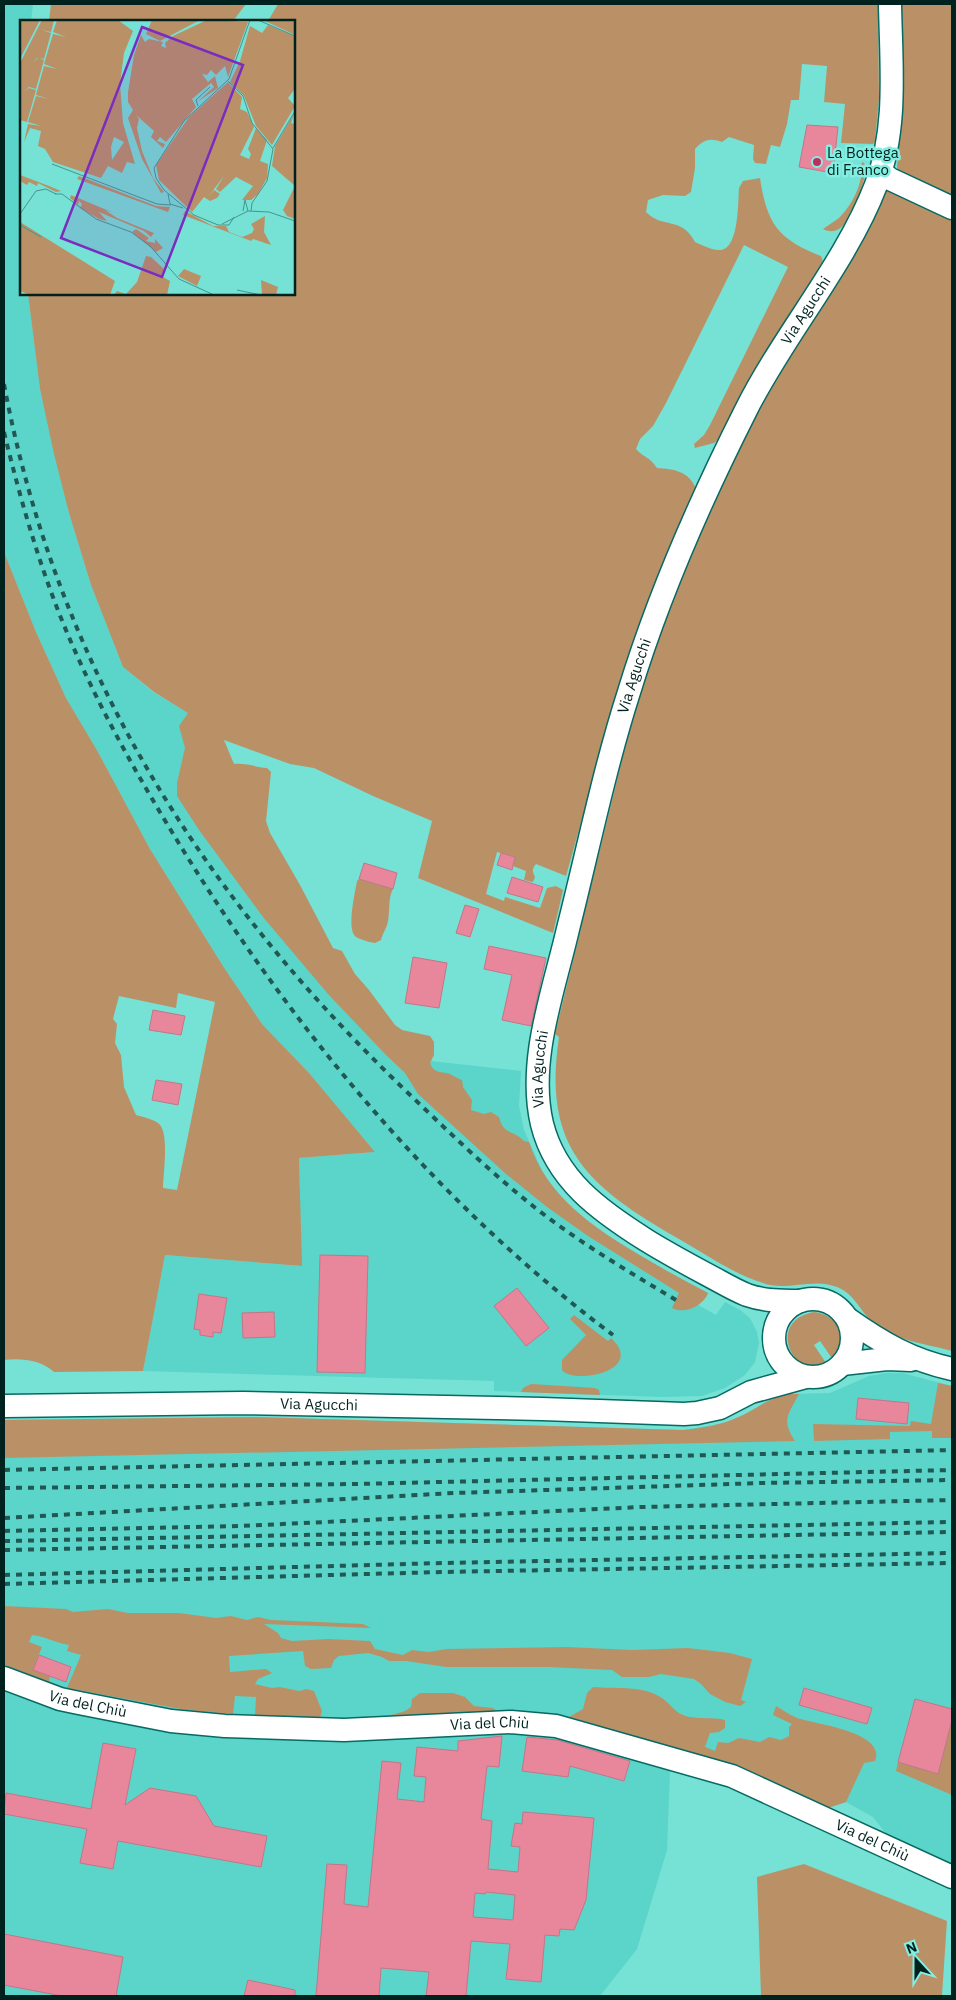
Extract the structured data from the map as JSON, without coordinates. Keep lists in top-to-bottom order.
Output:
{
  "streets": {
    "street": ["Via Agucchi", "Via del Chiù"]
  },
  "places": ["La Bottega di Franco"],
  "north": "top"
}
